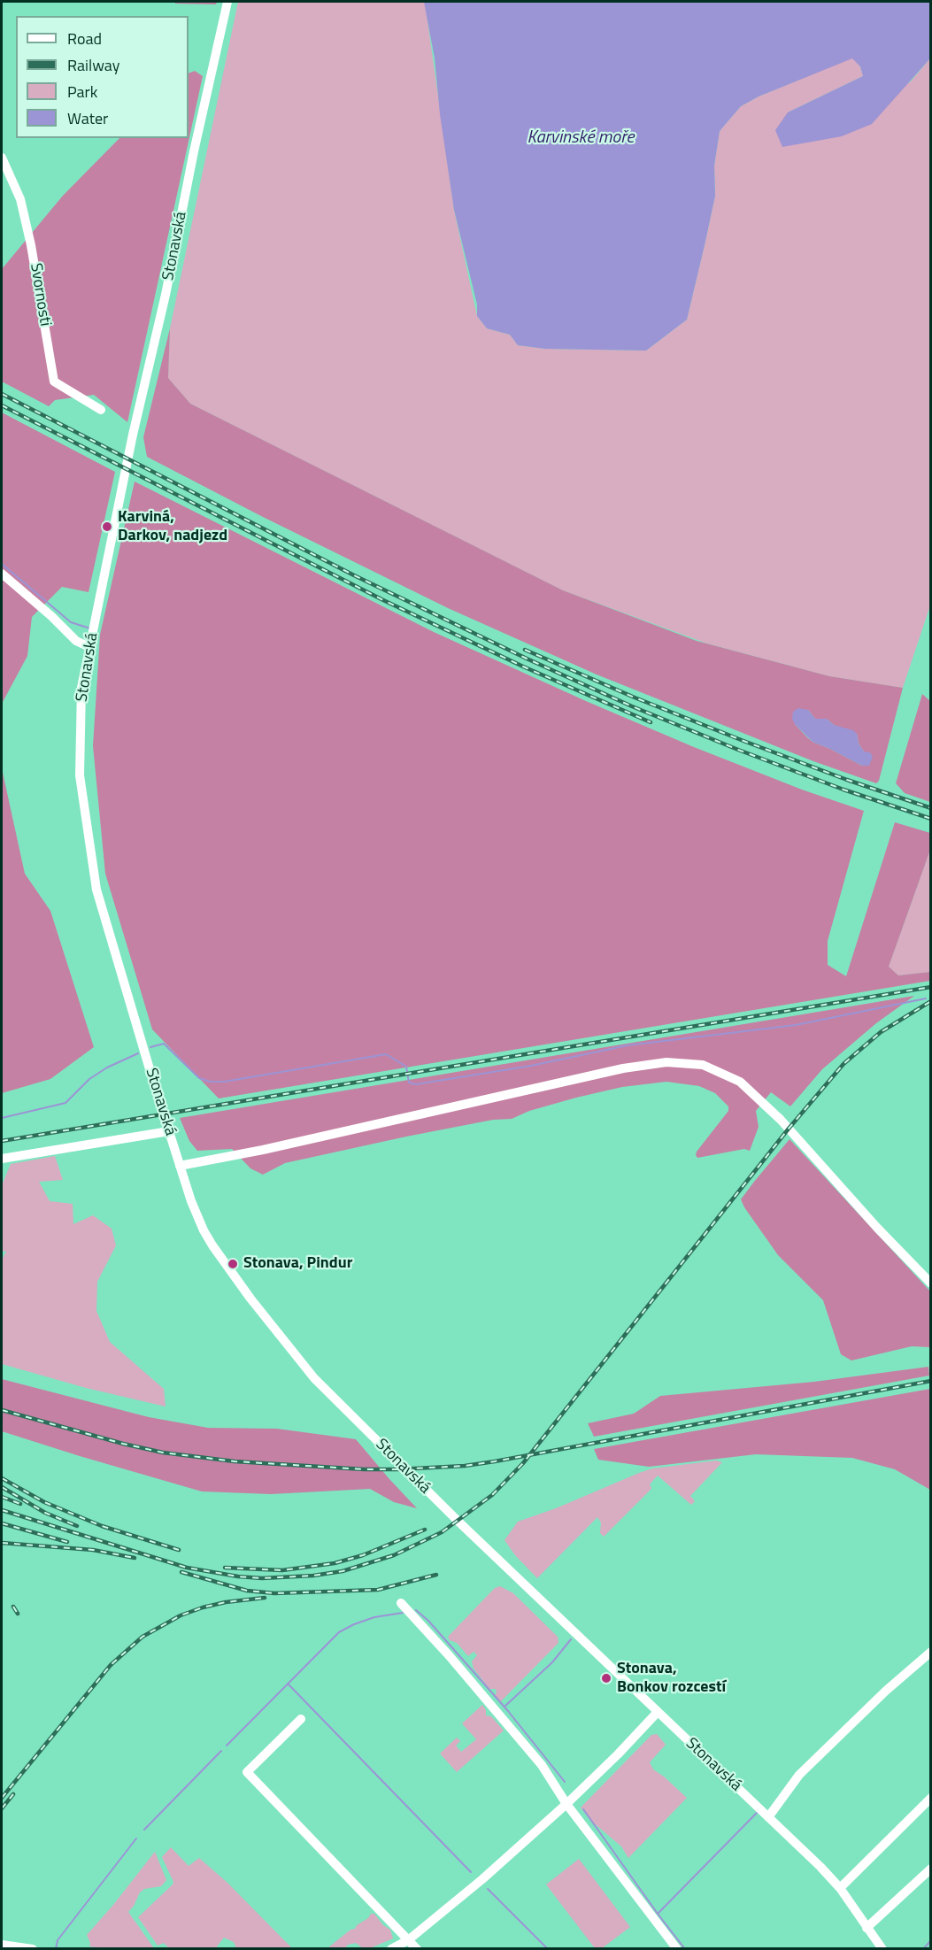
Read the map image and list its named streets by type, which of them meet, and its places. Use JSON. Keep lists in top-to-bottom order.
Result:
{
  "streets": {
    "street": ["Stonavská", "Svornosti"]
  },
  "water": ["Karvinské moře"],
  "places": ["Karviná, Darkov, nadjezd", "Stonava, Pindur", "Stonava, Bonkov rozcestí"],
  "legend": [
    "Road",
    "Railway",
    "Park",
    "Water"
  ]
}
